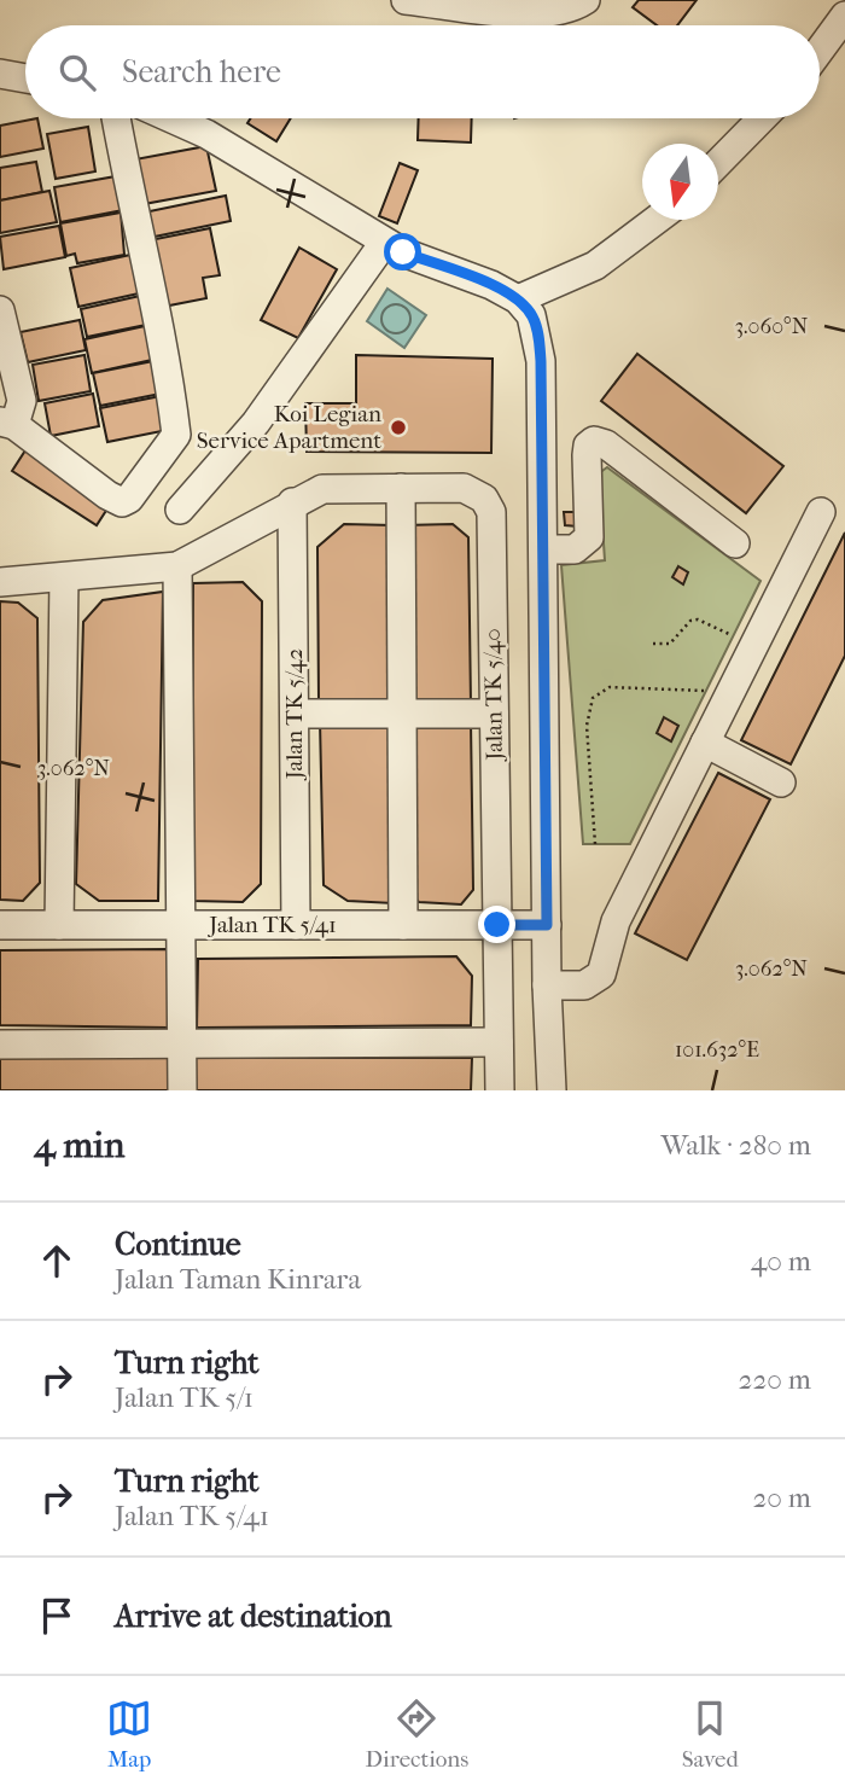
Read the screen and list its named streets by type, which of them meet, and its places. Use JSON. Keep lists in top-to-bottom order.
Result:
{
  "streets": {
    "street": ["Jalan TK 5/40", "Jalan TK 5/42", "Jalan TK 5/41"]
  },
  "crossings": [
    ["Jalan TK 5/40", "Jalan TK 5/42"],
    ["Jalan TK 5/40", "Jalan TK 5/41"],
    ["Jalan TK 5/42", "Jalan TK 5/41"]
  ],
  "places": ["Koi Legian Service Apartment"],
  "north": "bottom",
  "page": {
    "search": "Search here",
    "heading": ["4 min", "Walk · 280 m"],
    "list": [
      ["Continue", "Jalan Taman Kinrara", "40 m"],
      ["Turn right", "Jalan TK 5/1", "220 m"],
      ["Turn right", "Jalan TK 5/41", "20 m"],
      "Arrive at destination"
    ],
    "nav": ["Map", "Directions", "Saved"]
  },
  "coordinates": ["3.060°N", "3.062°N", "101.632°E"]
}
